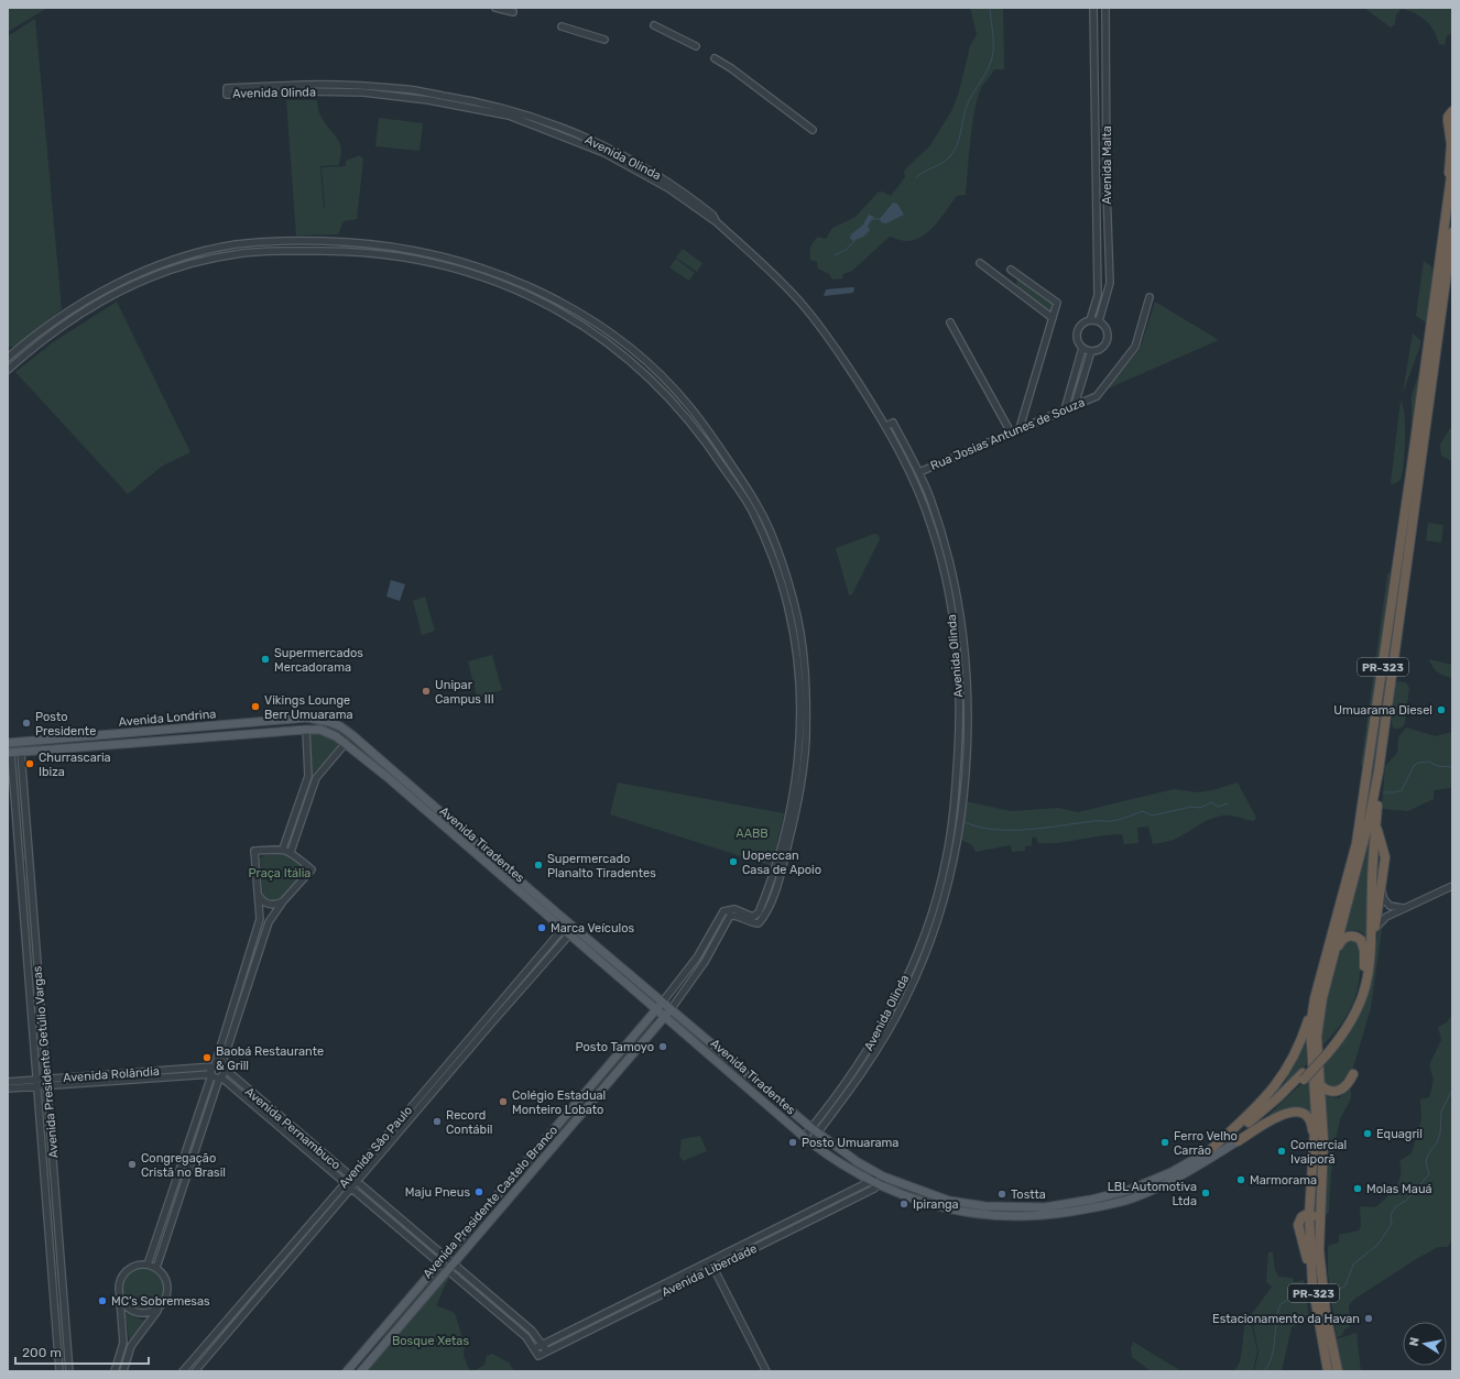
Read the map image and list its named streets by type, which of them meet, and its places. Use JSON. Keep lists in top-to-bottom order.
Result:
{
  "streets": {
    "highway": ["PR-323"],
    "main road": ["Avenida Londrina", "Avenida Tiradentes", "Avenida Presidente Castelo Branco"],
    "street": [
      "Avenida Olinda",
      "Avenida Malta",
      "Rua Josias Antunes de Souza",
      "Avenida Presidente Getúlio Vargas",
      "Avenida Rolândia",
      "Avenida Pernambuco",
      "Avenida São Paulo",
      "Avenida Liberdade"
    ]
  },
  "crossings": [
    ["Avenida Olinda", "Rua Josias Antunes de Souza"],
    ["Avenida Olinda", "Avenida Tiradentes"],
    ["Avenida Londrina", "Avenida Tiradentes"],
    ["Avenida Londrina", "Avenida Presidente Getúlio Vargas"],
    ["Avenida Tiradentes", "Avenida São Paulo"],
    ["Avenida Tiradentes", "Avenida Presidente Castelo Branco"],
    ["Avenida Tiradentes", "Avenida Liberdade"],
    ["Avenida Presidente Getúlio Vargas", "Avenida Rolândia"],
    ["Avenida Rolândia", "Avenida Pernambuco"],
    ["Avenida Pernambuco", "Avenida São Paulo"],
    ["Avenida Pernambuco", "Avenida Presidente Castelo Branco"],
    ["Avenida Pernambuco", "Avenida Liberdade"]
  ],
  "parks": ["AABB", "Praça Itália", "Bosque Xetas"],
  "places": [
    "Supermercados Mercadorama",
    "Unipar Campus III",
    "Vikings Lounge Berr Umuarama",
    "Umuarama Diesel",
    "Posto Presidente",
    "Churrascaria Ibiza",
    "Uopeccan Casa de Apoio",
    "Supermercado Planalto Tiradentes",
    "Marca Veículos",
    "Posto Tamoyo",
    "Baobá Restaurante & Grill",
    "Colégio Estadual Monteiro Lobato",
    "Record Contábil",
    "Equagril",
    "Posto Umuarama",
    "Ferro Velho Carrão",
    "Comercial Ivaiporã",
    "Congregação Cristã no Brasil",
    "Marmorama",
    "Molas Mauá",
    "Maju Pneus",
    "LBL Automotiva Ltda",
    "Tostta",
    "Ipiranga",
    "MC’s Sobremesas",
    "Estacionamento da Havan"
  ],
  "scale_bar": "200 m",
  "north": "left"
}
